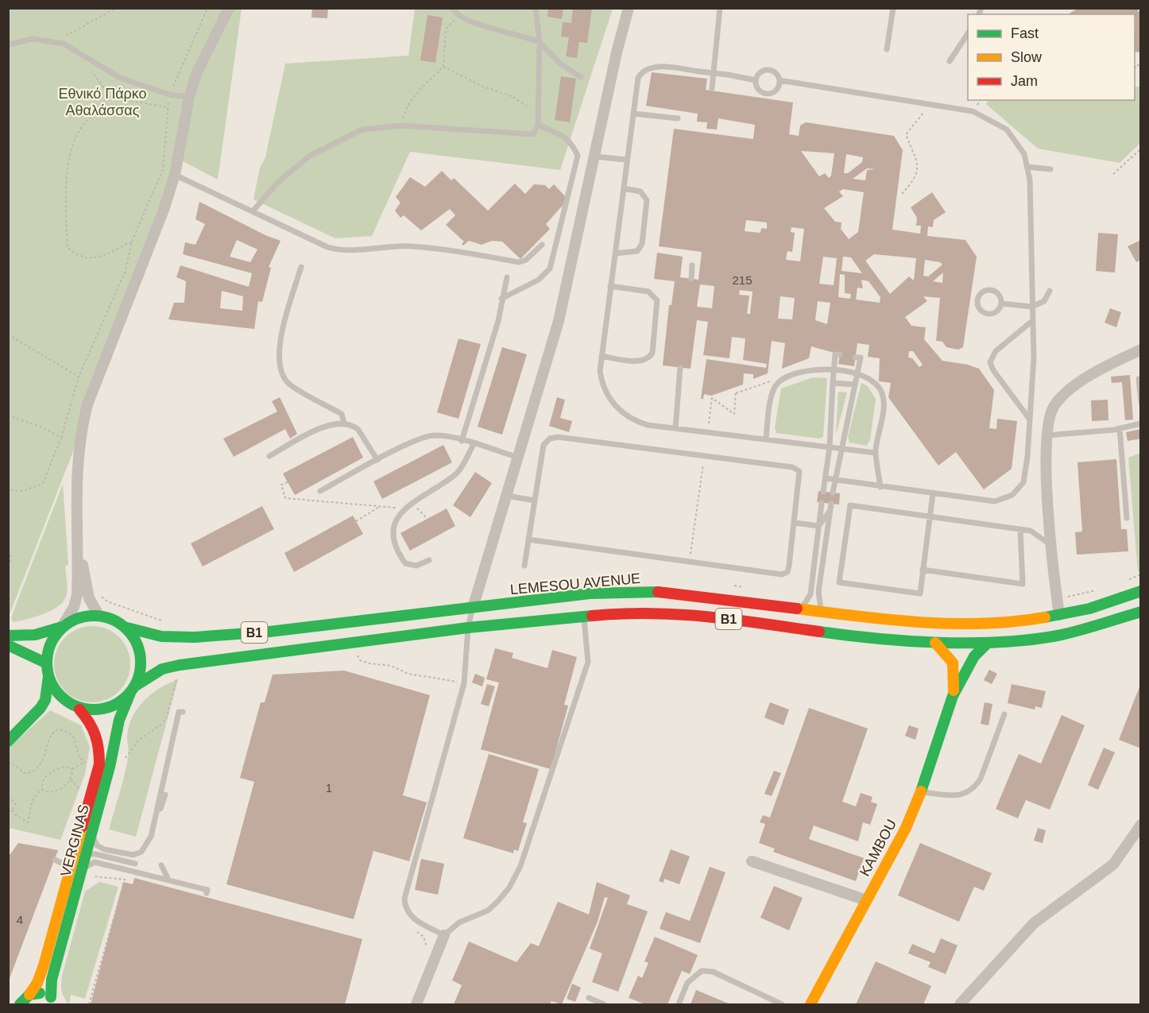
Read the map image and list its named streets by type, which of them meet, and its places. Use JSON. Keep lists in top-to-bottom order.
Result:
{
  "streets": {
    "main road": [
      "LEMESOU AVENUE",
      "B1",
      "VERGINAS",
      "KAMBOU"
    ]
  },
  "crossings": [
    ["LEMESOU AVENUE", "B1"],
    ["LEMESOU AVENUE", "VERGINAS"],
    ["B1", "VERGINAS"]
  ],
  "parks": ["Εθνικό Πάρκο Αθαλάσσας"],
  "house_numbers": ["215", "1", "4"],
  "legend": ["Fast", "Slow", "Jam"]
}
